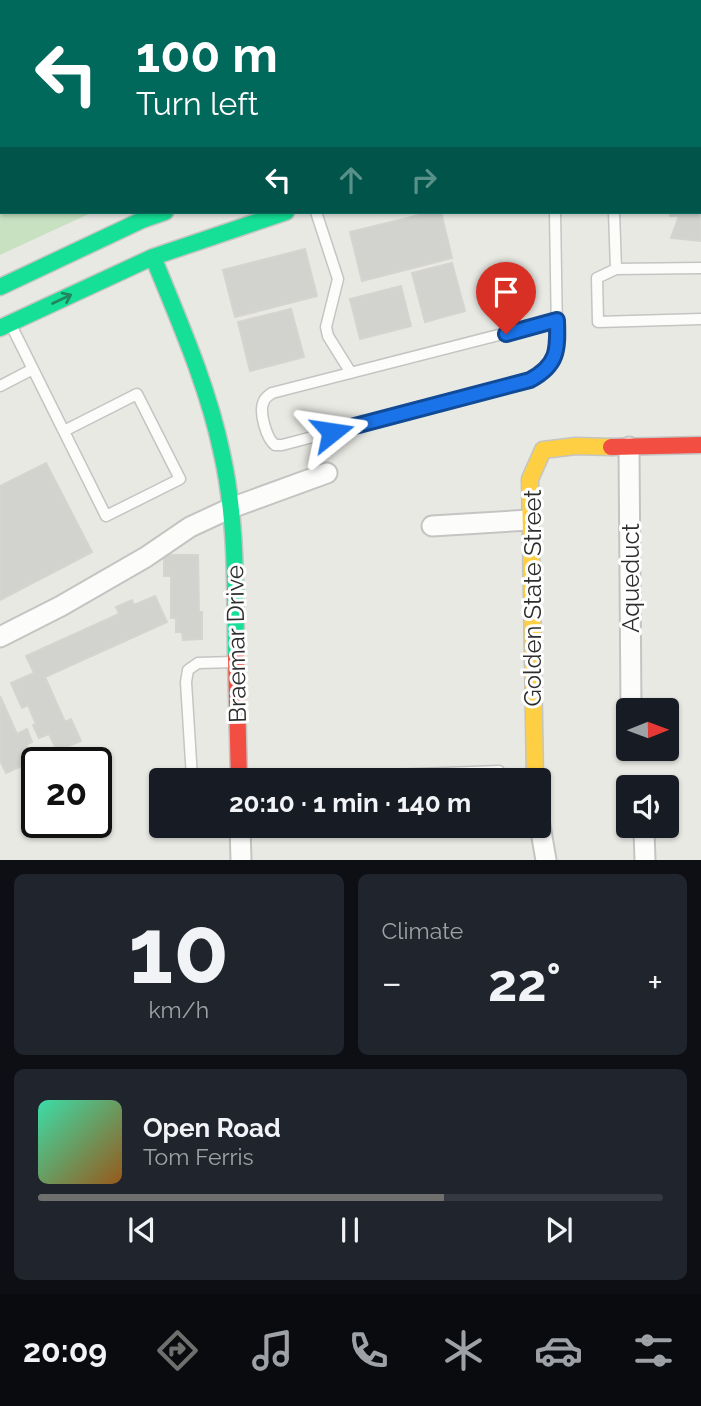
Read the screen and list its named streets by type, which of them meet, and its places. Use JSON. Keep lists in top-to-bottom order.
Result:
{
  "streets": {
    "street": ["Aqueduct", "Golden State Street", "Braemar Drive"]
  },
  "crossings": [
    ["Aqueduct", "Golden State Street"]
  ],
  "north": "right",
  "page": {
    "turn": ["100 m", "Turn left"],
    "limit": "20",
    "trip": "20:10 · 1 min · 140 m",
    "tile": [
      ["10", "km/h"],
      "Climate"
    ],
    "heat": ["−", "22°", "+"],
    "song": ["Open Road", "Tom Ferris"],
    "tabs": "20:09"
  }
}
